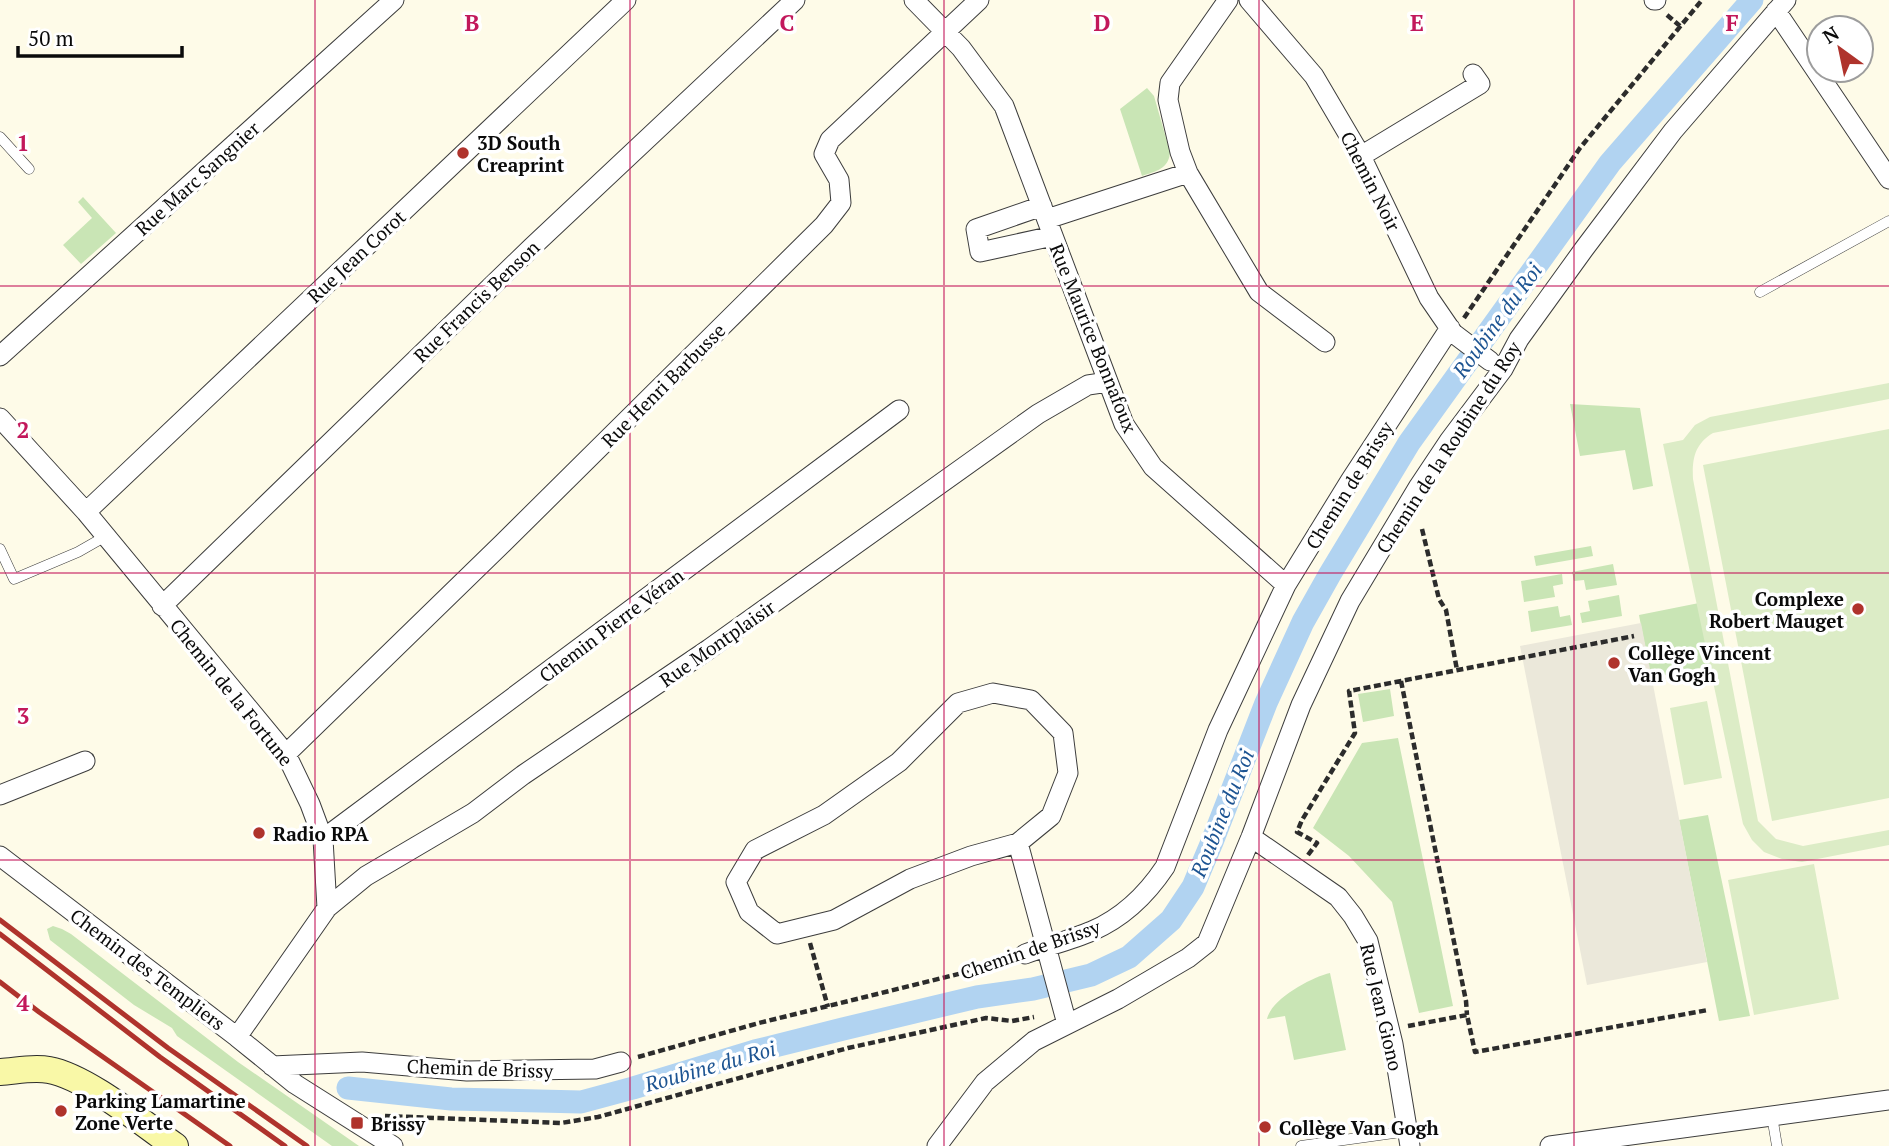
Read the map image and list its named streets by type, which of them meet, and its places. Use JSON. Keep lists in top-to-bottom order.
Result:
{
  "streets": {
    "street": [
      "Rue Marc Sangnier",
      "Chemin Noir",
      "Rue Jean Corot",
      "Rue Francis Benson",
      "Rue Maurice Bonnafoux",
      "Rue Henri Barbusse",
      "Chemin de la Roubine du Roy",
      "Chemin de Brissy",
      "Chemin Pierre Véran",
      "Rue Montplaisir",
      "Chemin de la Fortune",
      "Chemin des Templiers",
      "Rue Jean Giono"
    ]
  },
  "crossings": [
    ["Chemin Noir", "Chemin de Brissy"],
    ["Rue Jean Corot", "Chemin de la Fortune"],
    ["Rue Francis Benson", "Chemin de la Fortune"],
    ["Rue Maurice Bonnafoux", "Rue Henri Barbusse"],
    ["Rue Maurice Bonnafoux", "Chemin de Brissy"],
    ["Rue Maurice Bonnafoux", "Rue Montplaisir"],
    ["Rue Henri Barbusse", "Chemin de la Fortune"],
    ["Chemin de la Roubine du Roy", "Rue Jean Giono"],
    ["Chemin de Brissy", "Chemin des Templiers"],
    ["Chemin Pierre Véran", "Chemin de la Fortune"],
    ["Rue Montplaisir", "Chemin de la Fortune"]
  ],
  "water": ["Roubine du Roi"],
  "places": {
    "other": [
      "3D South Creaprint",
      "Complexe Robert Mauget",
      "Collège Vincent Van Gogh",
      "Radio RPA",
      "Parking Lamartine Zone Verte",
      "Collège Van Gogh"
    ],
    "transit": ["Brissy"]
  },
  "scale_bar": "50 m",
  "north": "top left",
  "grid": {
    "columns": [
      "B",
      "C",
      "D",
      "E",
      "F"
    ],
    "rows": [
      "1",
      "2",
      "3",
      "4"
    ]
  }
}
